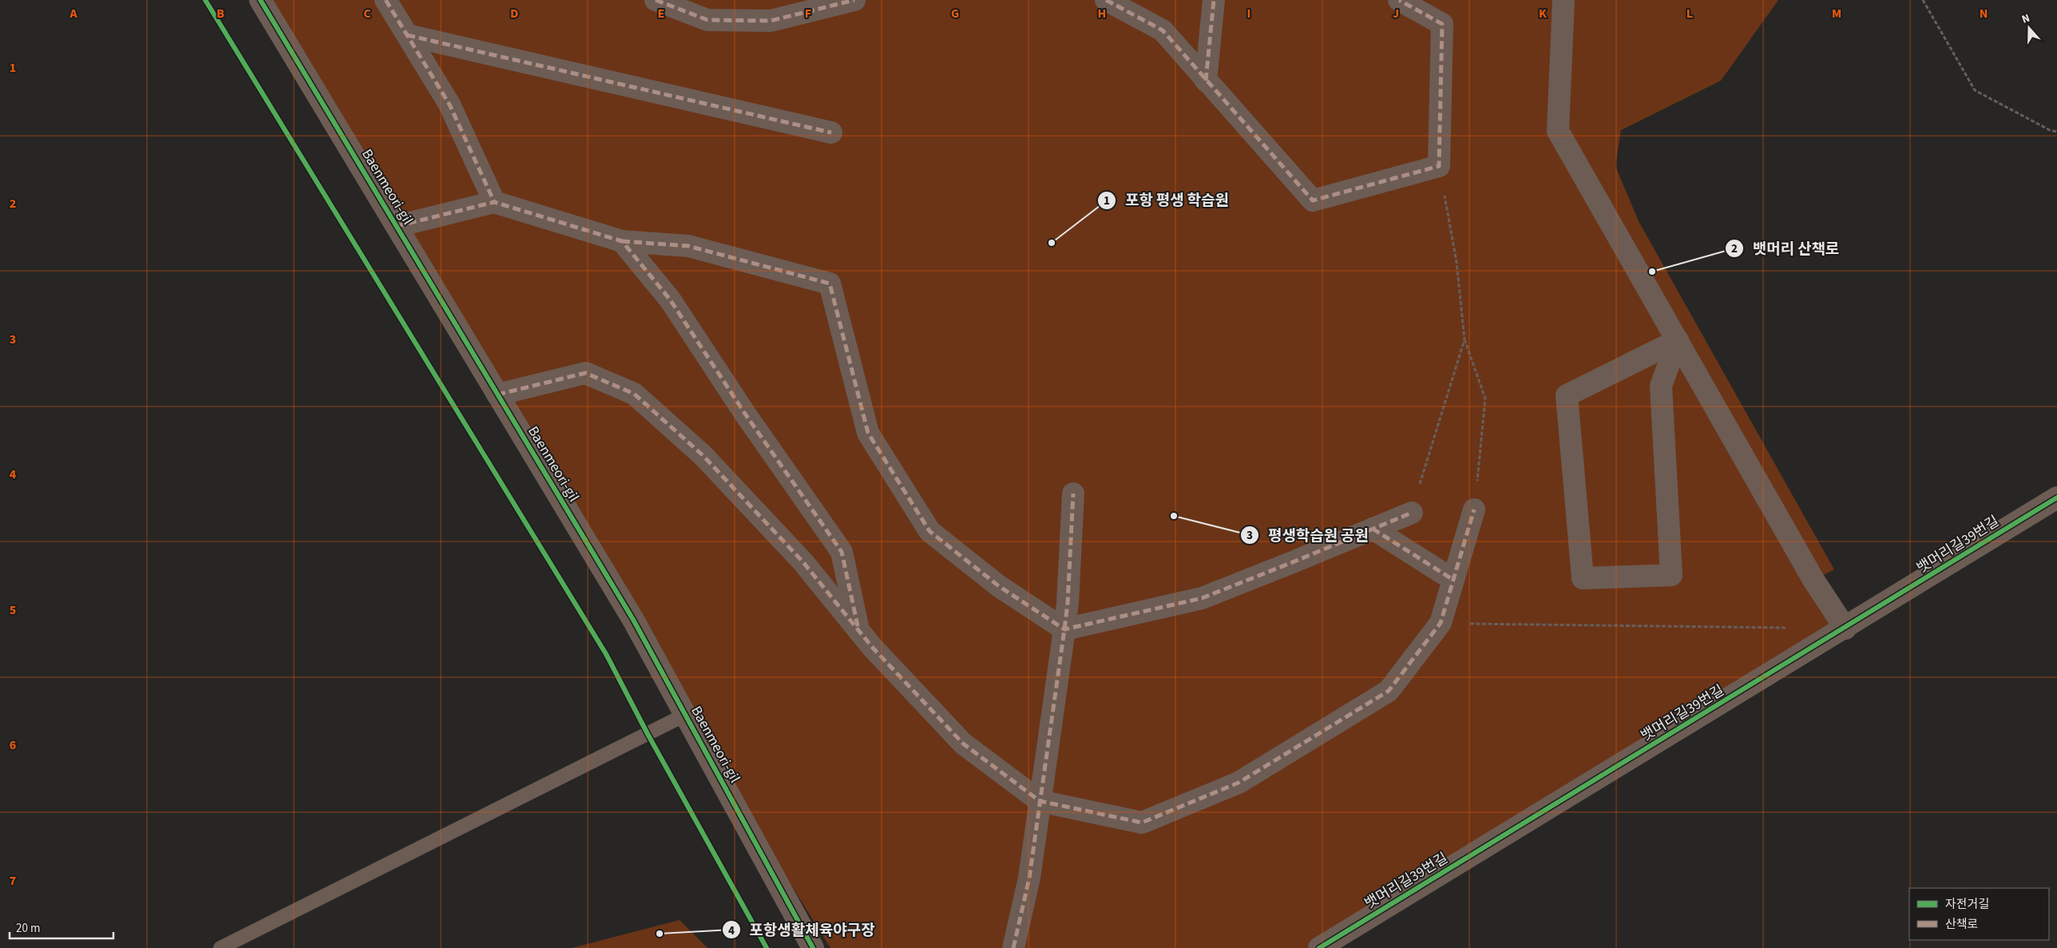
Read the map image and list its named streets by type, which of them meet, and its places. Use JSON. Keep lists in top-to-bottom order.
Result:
{
  "streets": {
    "street": ["Baenmeori-gil", "뱃머리길39번길"]
  },
  "places": [
    "포항 평생 학습원",
    "뱃머리 산책로",
    "평생학습원 공원",
    "포항생활체육야구장"
  ],
  "legend": ["자전거길", "산책로"],
  "scale_bar": "20 m",
  "north": "top",
  "grid": {
    "columns": [
      "A",
      "B",
      "C",
      "D",
      "E",
      "F",
      "G",
      "H",
      "I",
      "J",
      "K",
      "L",
      "M",
      "N"
    ],
    "rows": [
      "1",
      "2",
      "3",
      "4",
      "5",
      "6",
      "7"
    ]
  }
}
